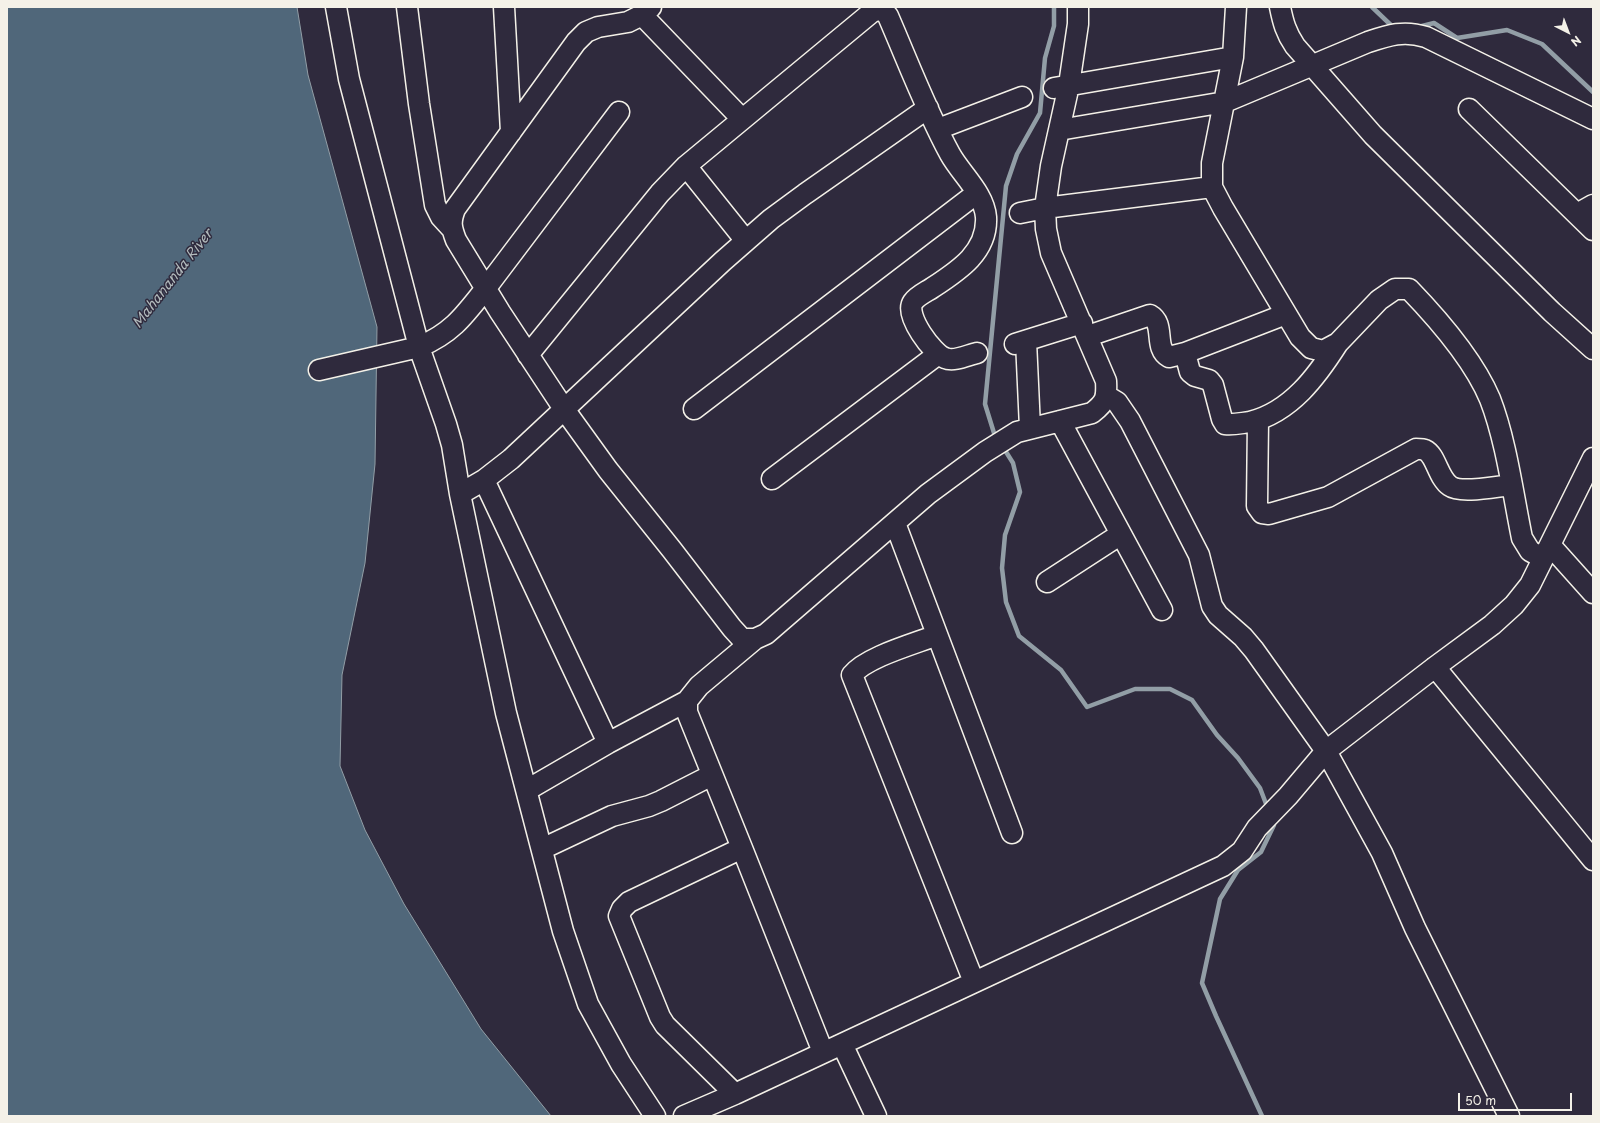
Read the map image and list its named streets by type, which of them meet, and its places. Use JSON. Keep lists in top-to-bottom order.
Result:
{
  "water": ["Mahananda River"],
  "scale_bar": "50 m",
  "north": "bottom right"
}
